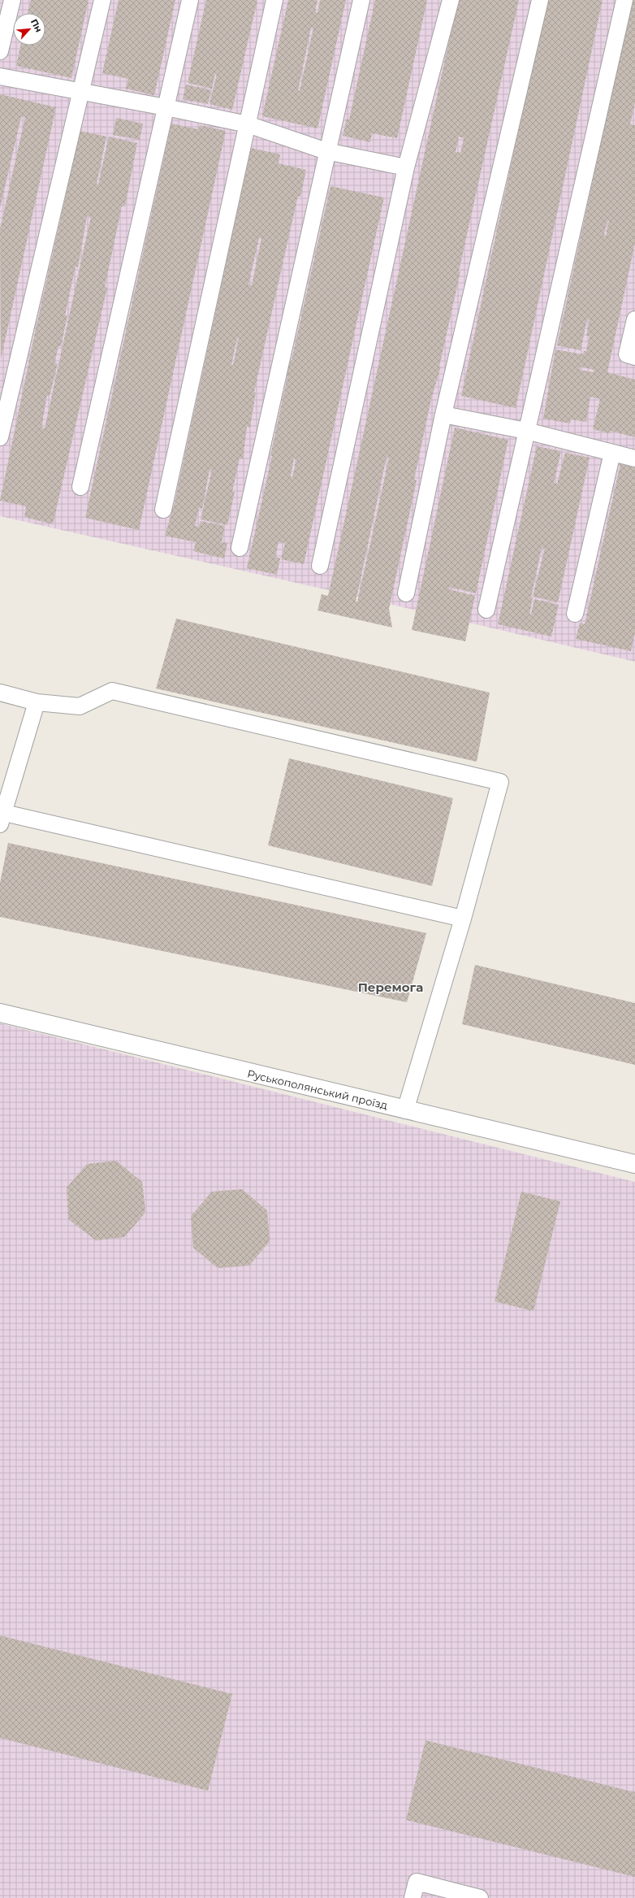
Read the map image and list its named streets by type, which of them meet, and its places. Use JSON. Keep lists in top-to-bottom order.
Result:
{
  "streets": {
    "street": ["Руськополянський проїзд"]
  },
  "districts": ["Перемога"],
  "north": "top right"
}
